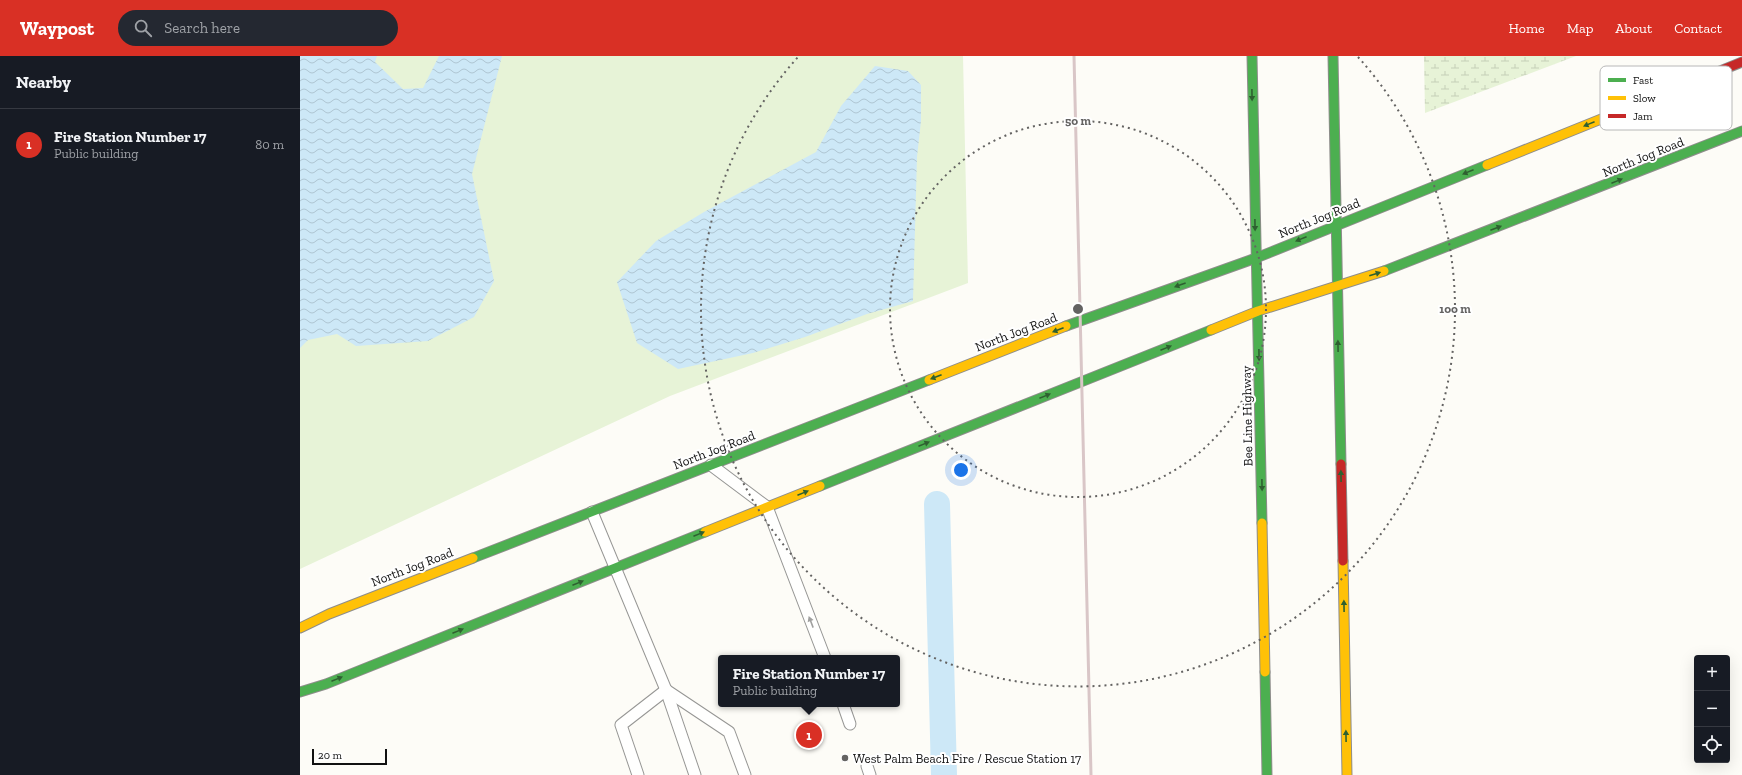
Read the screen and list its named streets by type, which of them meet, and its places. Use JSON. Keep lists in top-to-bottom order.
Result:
{
  "streets": {
    "main road": ["North Jog Road", "Bee Line Highway"]
  },
  "crossings": [
    ["North Jog Road", "Bee Line Highway"]
  ],
  "places": ["West Palm Beach Fire / Rescue Station 17"],
  "legend": ["Fast", "Slow", "Jam"],
  "scale_bar": "20 m",
  "page": {
    "header": "Waypost",
    "search": "Search here",
    "nav": [
      "Home",
      "Map",
      "About",
      "Contact"
    ],
    "heading": "Nearby",
    "list": [
      {
        "mark": "1",
        "name": "Fire Station Number 17",
        "note": "Public building",
        "value": "80 m"
      }
    ],
    "map_buttons": ["+", "−"],
    "popup": ["Fire Station Number 17", "Public building"],
    "pins": "1",
    "scale": "20 m"
  },
  "rings": ["50 m", "100 m"]
}
